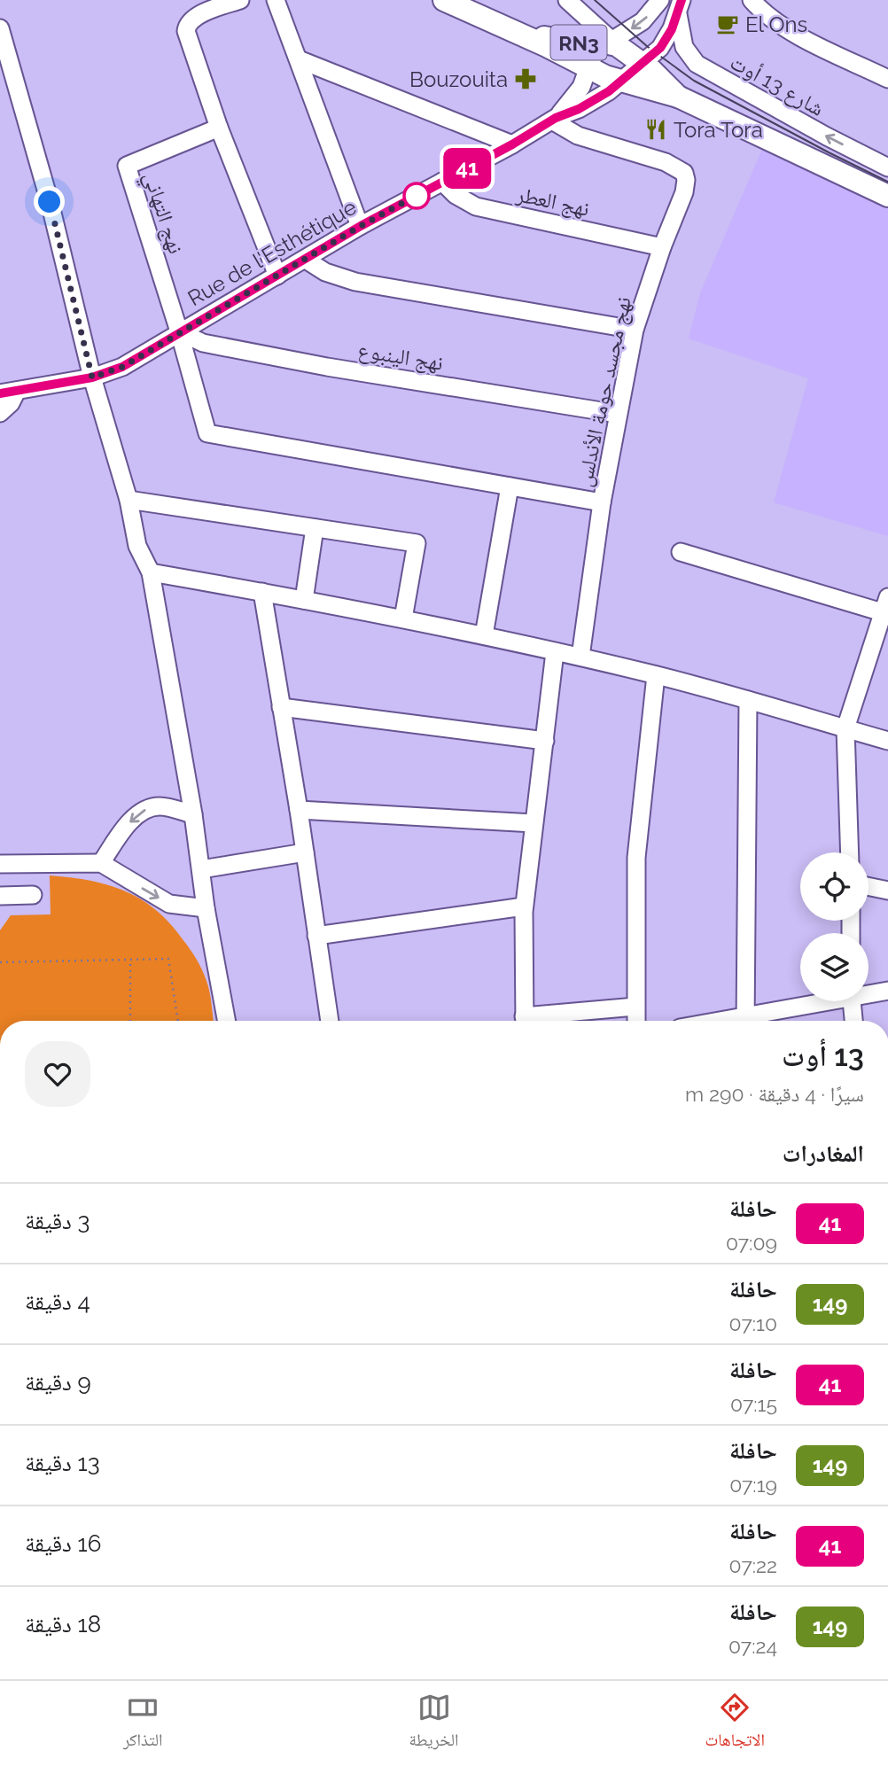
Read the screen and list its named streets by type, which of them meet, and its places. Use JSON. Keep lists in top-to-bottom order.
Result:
{
  "streets": {
    "main road": ["RN3"],
    "street": [
      "شارع 13 أوت",
      "نهج العطر",
      "نهج التهاني",
      "Rue de l'Esthétique",
      "نهج الينبوع",
      "نهج مجسد حومة الأندلس"
    ]
  },
  "crossings": [
    ["RN3", "Rue de l'Esthétique"],
    ["شارع 13 أوت", "Rue de l'Esthétique"],
    ["نهج العطر", "Rue de l'Esthétique"],
    ["نهج العطر", "نهج مجسد حومة الأندلس"],
    ["نهج التهاني", "Rue de l'Esthétique"],
    ["نهج التهاني", "نهج الينبوع"],
    ["Rue de l'Esthétique", "نهج الينبوع"],
    ["Rue de l'Esthétique", "نهج مجسد حومة الأندلس"],
    ["نهج الينبوع", "نهج مجسد حومة الأندلس"]
  ],
  "places": {
    "cafe": ["El Ons"],
    "pharmacy": ["Bouzouita"],
    "restaurant": ["Tora Tora"]
  },
  "lines": ["bus line 41"],
  "page": {
    "on_map": "41",
    "heading": [
      ["13 أوت", "سيرًا · 4 دقيقة · 290 m"],
      "المغادرات"
    ],
    "list": [
      {
        "mark": "41",
        "name": "حافلة",
        "note": "07:09",
        "value": "3 دقيقة"
      },
      {
        "mark": "149",
        "name": "حافلة",
        "note": "07:10",
        "value": "4 دقيقة"
      },
      {
        "mark": "41",
        "name": "حافلة",
        "note": "07:15",
        "value": "9 دقيقة"
      },
      {
        "mark": "149",
        "name": "حافلة",
        "note": "07:19",
        "value": "13 دقيقة"
      },
      {
        "mark": "41",
        "name": "حافلة",
        "note": "07:22",
        "value": "16 دقيقة"
      },
      {
        "mark": "149",
        "name": "حافلة",
        "note": "07:24",
        "value": "18 دقيقة"
      }
    ],
    "tabs": ["الاتجاهات", "الخريطة", "التذاكر"]
  }
}
